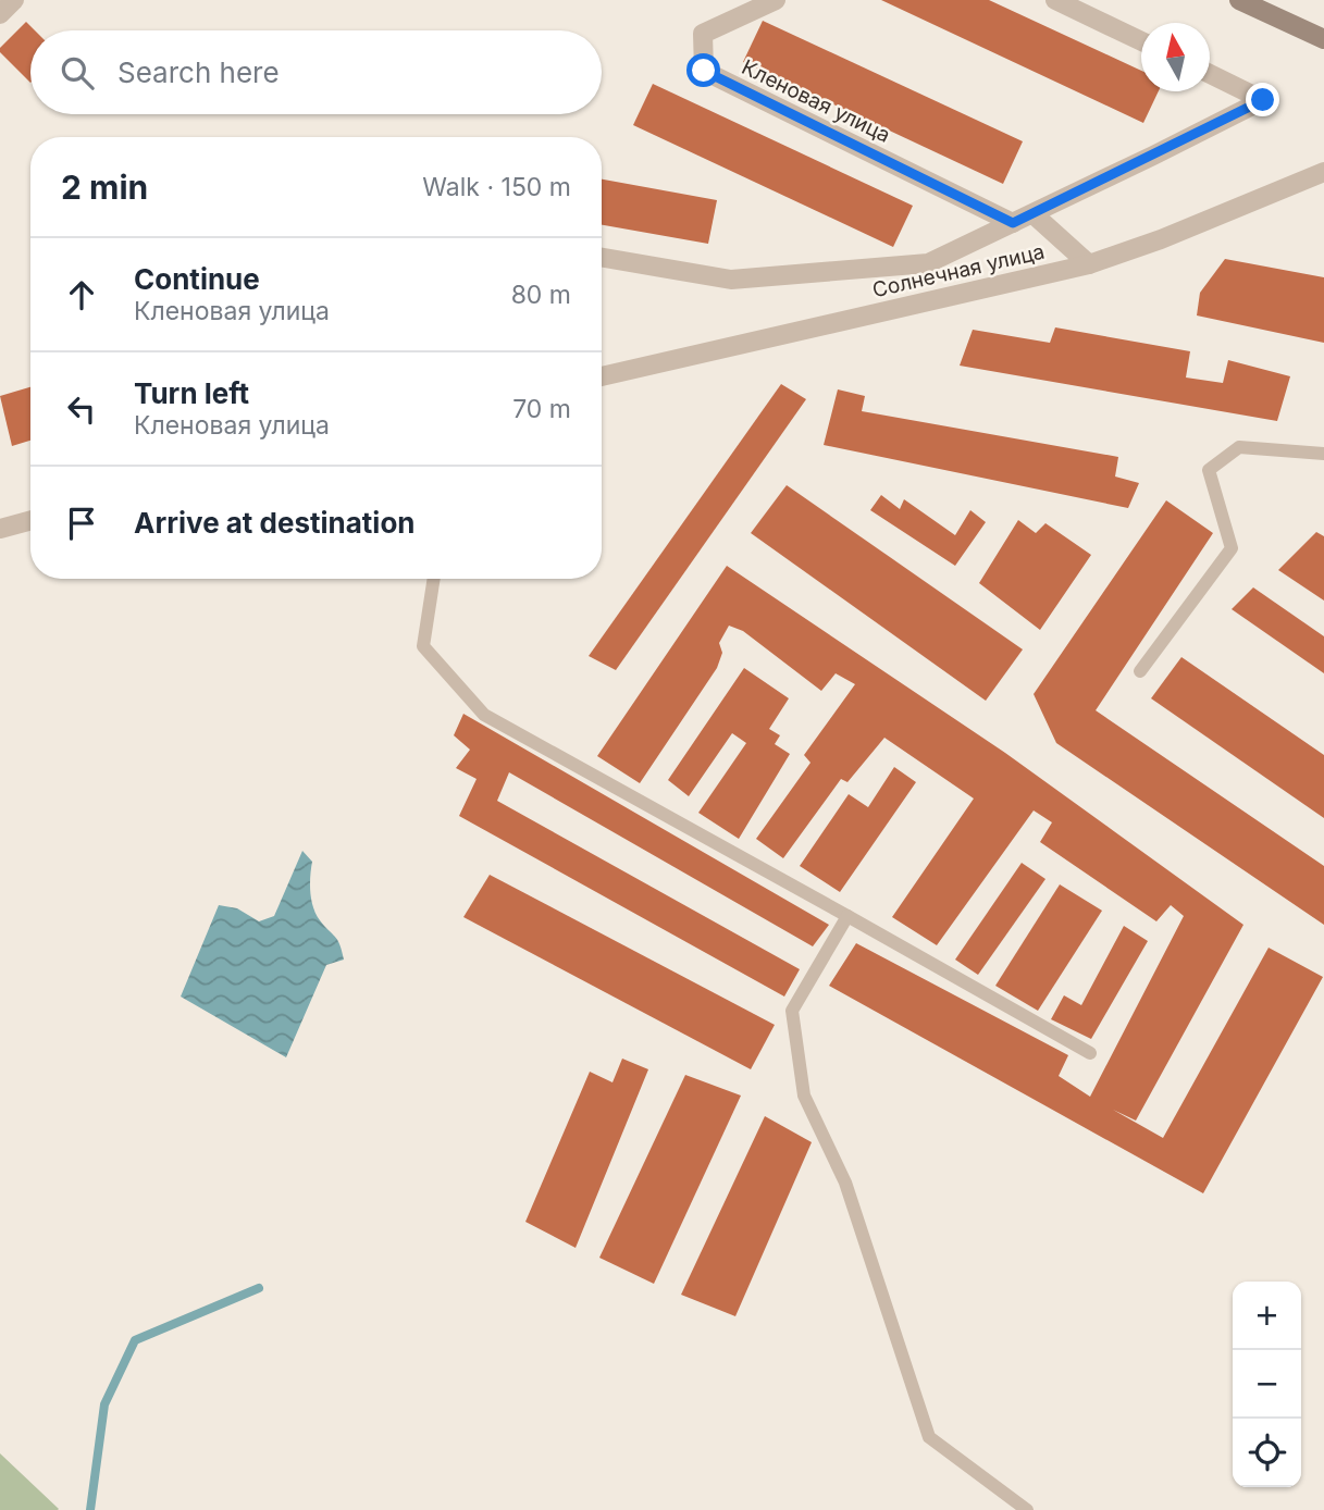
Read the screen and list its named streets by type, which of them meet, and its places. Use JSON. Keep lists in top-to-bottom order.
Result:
{
  "streets": {
    "street": ["Кленовая улица", "Солнечная улица"]
  },
  "north": "top",
  "page": {
    "search": "Search here",
    "heading": ["2 min", "Walk · 150 m"],
    "list": [
      ["Continue", "Кленовая улица", "80 m"],
      ["Turn left", "Кленовая улица", "70 m"],
      "Arrive at destination"
    ],
    "map_buttons": ["+", "−"]
  }
}
